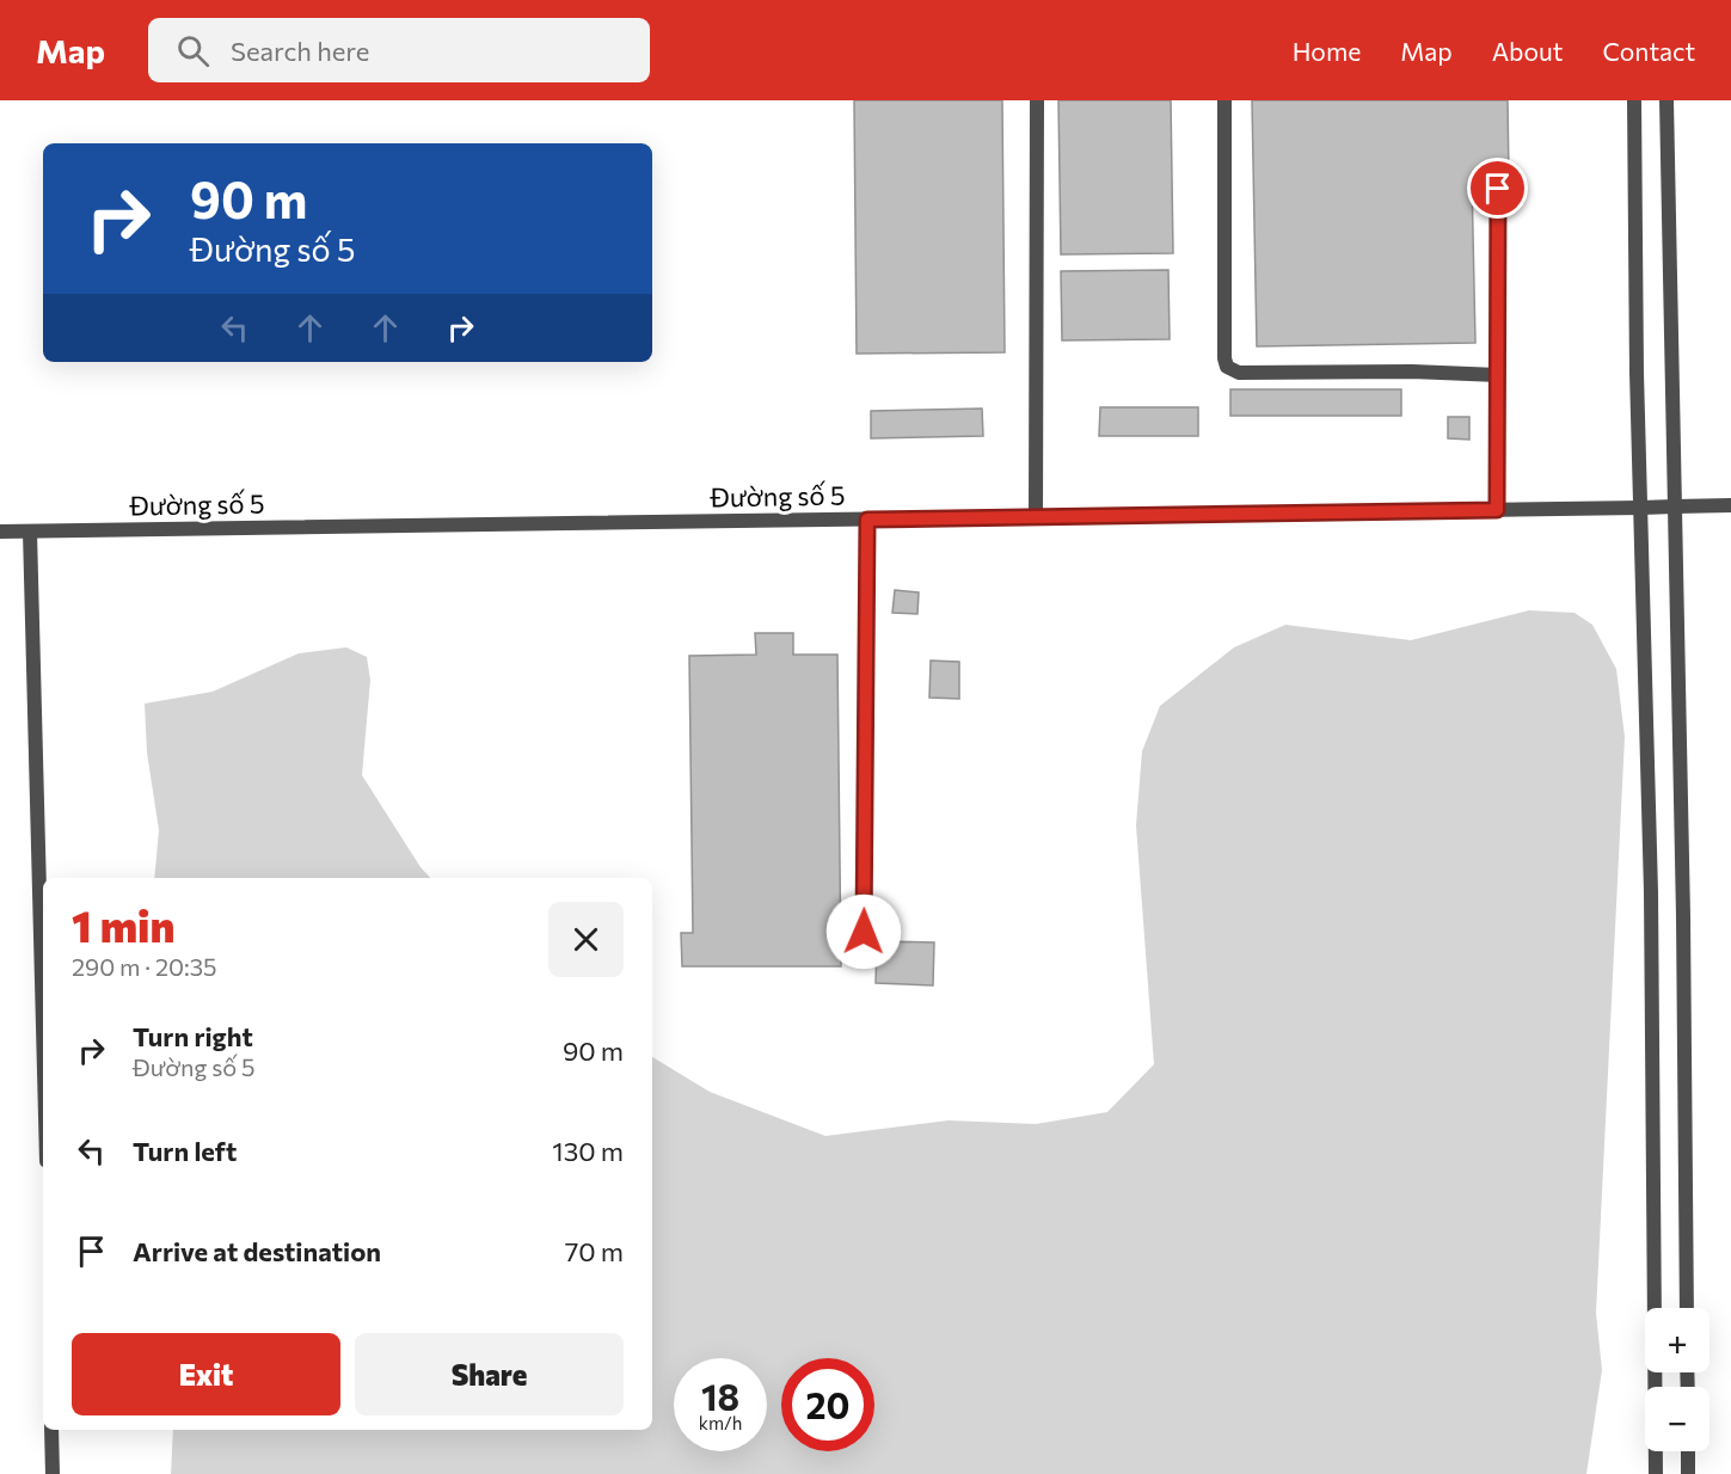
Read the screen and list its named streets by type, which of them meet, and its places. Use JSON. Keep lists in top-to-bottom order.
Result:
{
  "streets": {
    "street": ["Đường số 5"]
  },
  "page": {
    "header": "Map",
    "search": "Search here",
    "nav": [
      "Home",
      "Map",
      "About",
      "Contact"
    ],
    "turn": ["90 m", "Đường số 5"],
    "heading": ["1 min", "290 m · 20:35"],
    "list": [
      {
        "name": "Turn right",
        "note": "Đường số 5",
        "value": "90 m"
      },
      {
        "name": "Turn left",
        "value": "130 m"
      },
      {
        "name": "Arrive at destination",
        "value": "70 m"
      }
    ],
    "map_buttons": ["+", "−"],
    "buttons": ["Exit", "Share"],
    "speed": "18 km/h",
    "limit": "20"
  }
}
